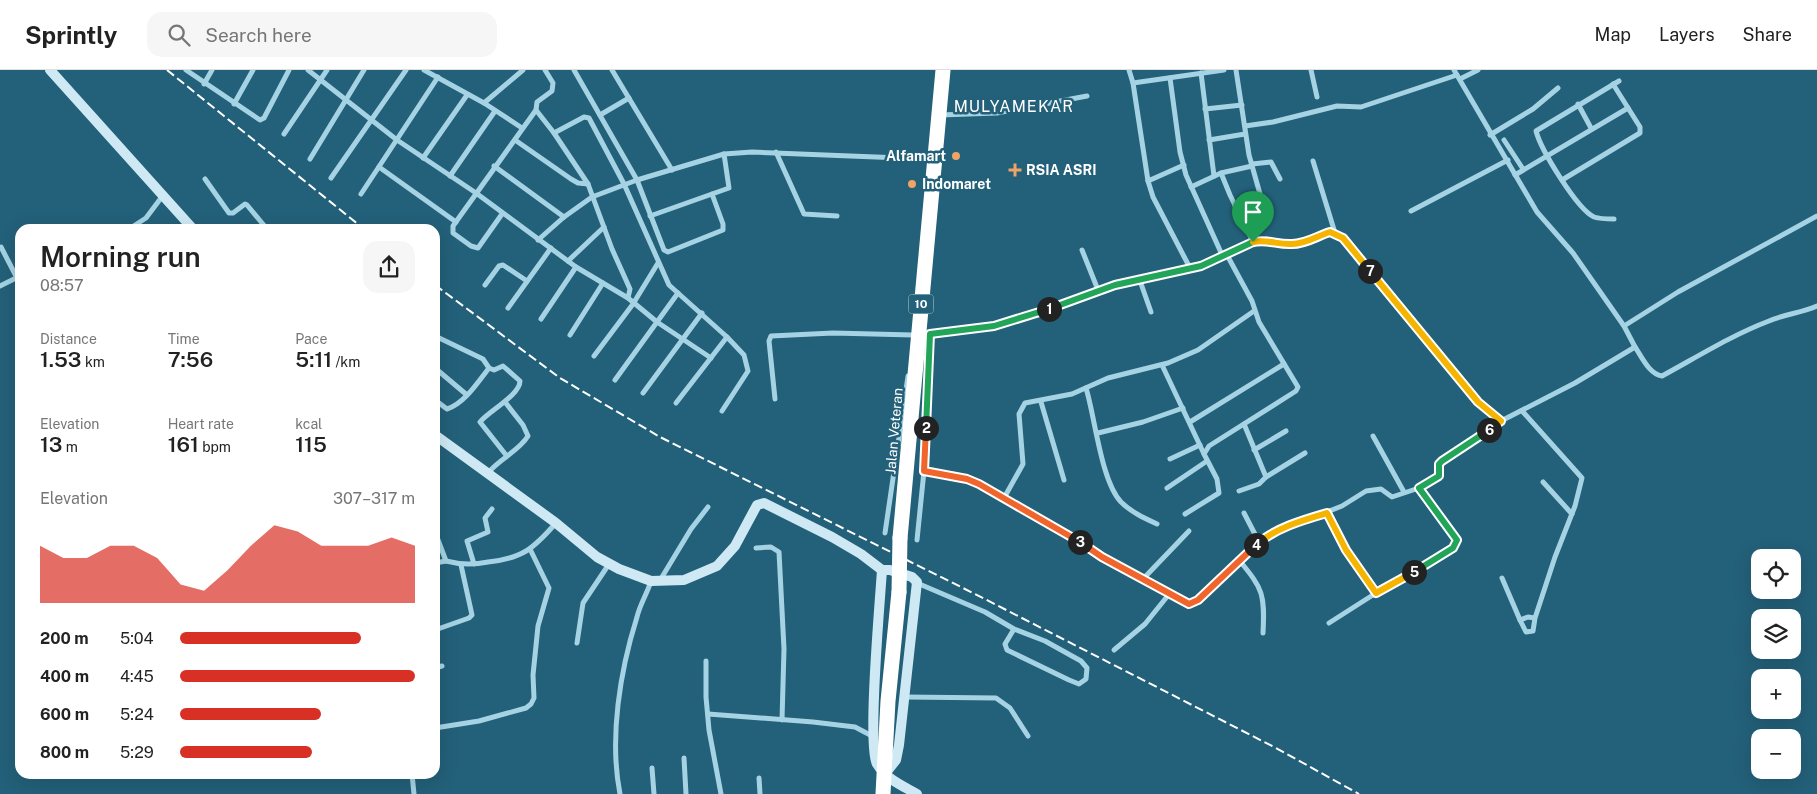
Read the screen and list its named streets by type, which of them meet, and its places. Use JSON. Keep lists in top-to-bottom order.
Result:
{
  "streets": {
    "highway": ["10", "Jalan Veteran"]
  },
  "districts": ["MULYAMEKAR"],
  "places": {
    "other": ["Alfamart", "Indomaret"],
    "health": ["RSIA ASRI"]
  },
  "page": {
    "header": "Sprintly",
    "search": "Search here",
    "nav": ["Map", "Layers", "Share"],
    "heading": ["Morning run", "08:57"],
    "pins": [
      "7",
      "1",
      "2",
      "6",
      "3",
      "4",
      "5"
    ],
    "stats": [
      ["Distance", "1.53 km"],
      ["Time", "7:56"],
      ["Pace", "5:11 /km"],
      ["Elevation", "13 m"],
      ["Heart rate", "161 bpm"],
      ["kcal", "115"]
    ],
    "chart": ["Elevation", "307–317 m"],
    "map_buttons": ["+", "−"],
    "list": [
      {
        "name": "200 m",
        "note": "5:04"
      },
      {
        "name": "400 m",
        "note": "4:45"
      },
      {
        "name": "600 m",
        "note": "5:24"
      },
      {
        "name": "800 m",
        "note": "5:29"
      }
    ]
  }
}
